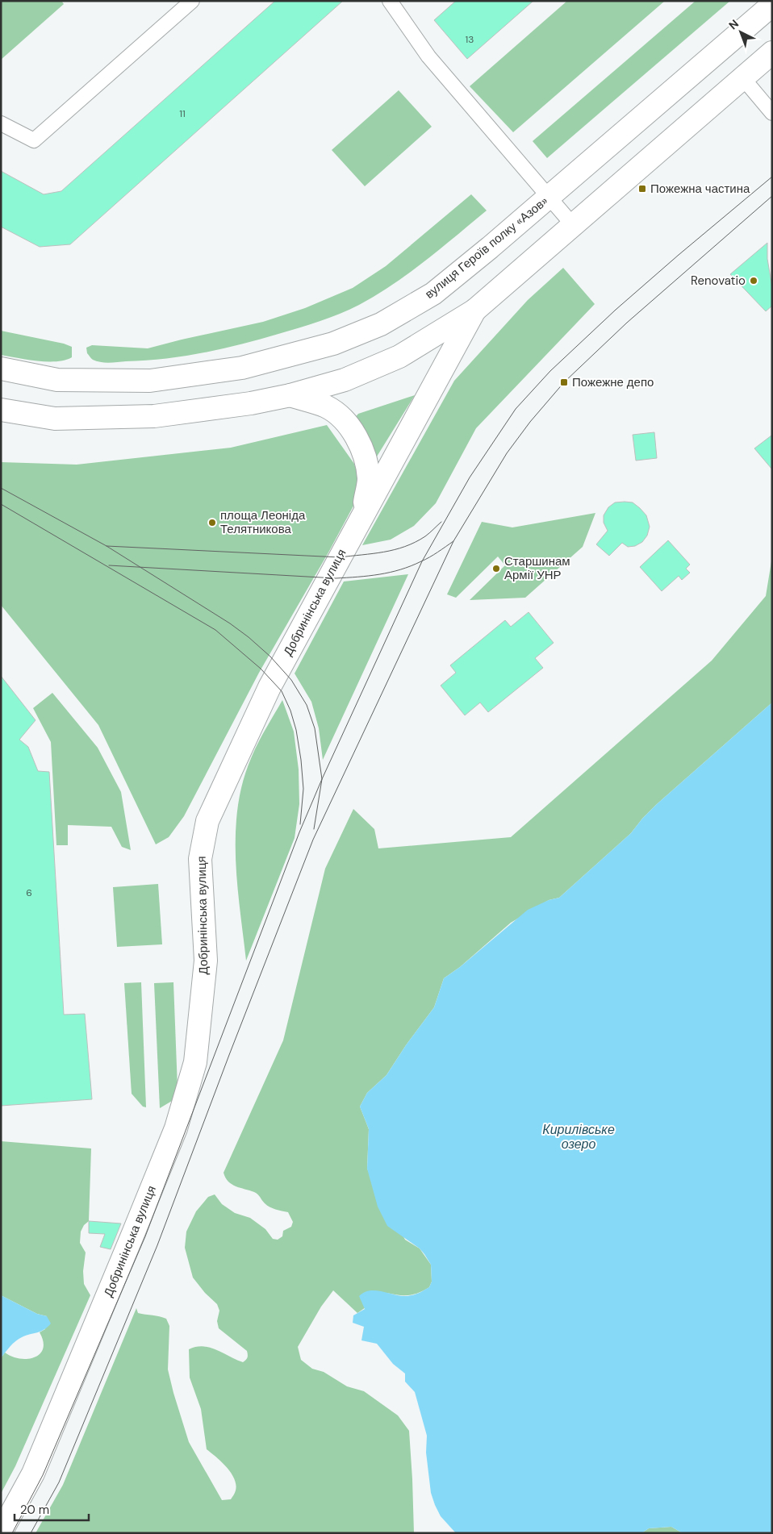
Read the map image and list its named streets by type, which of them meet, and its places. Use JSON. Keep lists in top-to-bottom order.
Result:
{
  "streets": {
    "main road": ["вулиця Героїв полку «Азов»", "Добринінська вулиця"]
  },
  "water": ["Кирилівське озеро"],
  "places": {
    "transit": ["Пожежна частина", "Пожежне депо"],
    "other": ["Renovatio", "площа Леоніда Телятникова", "Старшинам Армії УНР"]
  },
  "house_numbers": ["13", "11", "6"],
  "scale_bar": "20 m",
  "north": "top left"
}
